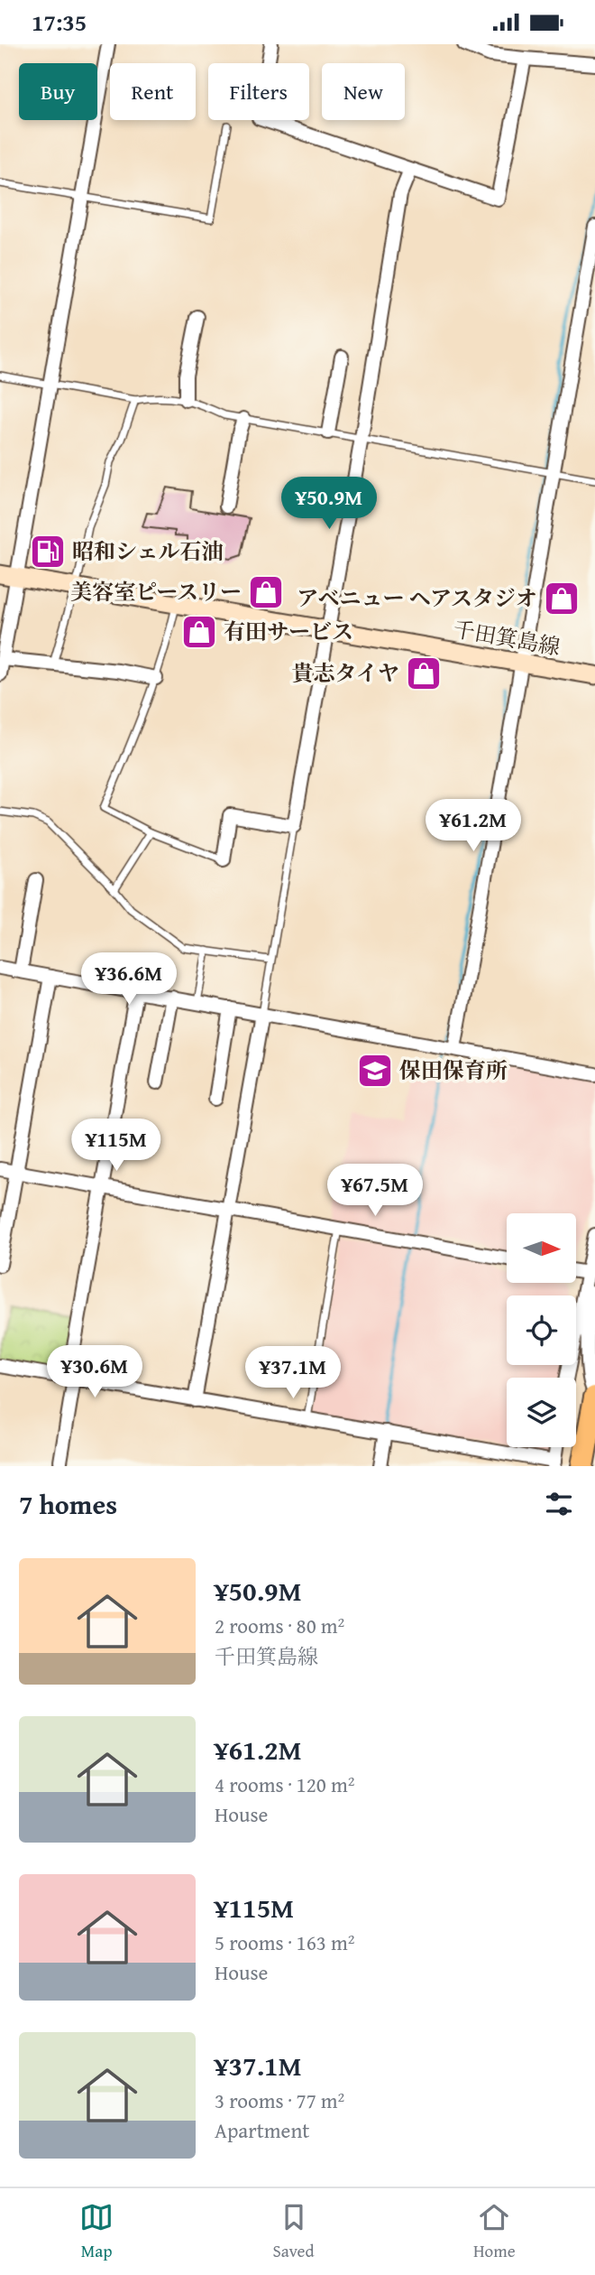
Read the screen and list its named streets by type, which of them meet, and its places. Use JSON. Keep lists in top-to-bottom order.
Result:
{
  "streets": {
    "main road": ["千田箕島線"]
  },
  "places": {
    "fuel station": ["昭和シェル石油"],
    "shop": [
      "美容室ピースリー",
      "アベニュー ヘアスタジオ",
      "有田サービス",
      "貴志タイヤ"
    ],
    "school or university": ["保田保育所"]
  },
  "north": "right",
  "page": {
    "status": "17:35",
    "chip": [
      "Buy",
      "Rent",
      "Filters",
      "New"
    ],
    "price": [
      "¥50.9M",
      "¥61.2M",
      "¥36.6M",
      "¥115M",
      "¥67.5M",
      "¥30.6M",
      "¥37.1M"
    ],
    "heading": "7 homes",
    "list": [
      {
        "name": "¥50.9M",
        "note": "2 rooms · 80 m² · 千田箕島線"
      },
      {
        "name": "¥61.2M",
        "note": "4 rooms · 120 m² · House"
      },
      {
        "name": "¥115M",
        "note": "5 rooms · 163 m² · House"
      },
      {
        "name": "¥37.1M",
        "note": "3 rooms · 77 m² · Apartment"
      }
    ],
    "tabs": ["Map", "Saved", "Home"]
  }
}
